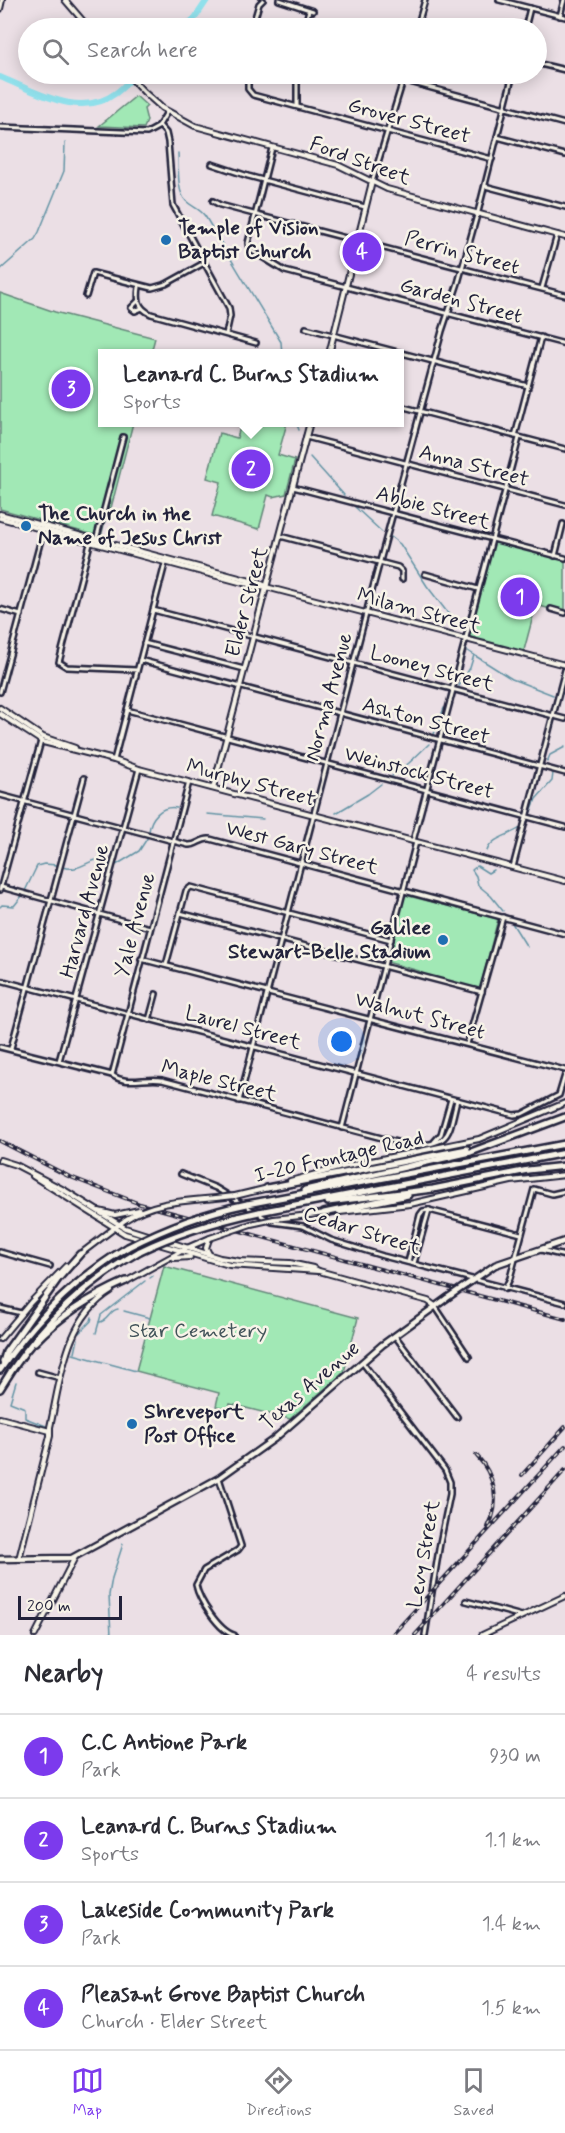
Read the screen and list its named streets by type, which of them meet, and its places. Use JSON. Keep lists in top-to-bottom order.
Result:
{
  "streets": {
    "main road": [
      "Ford Street",
      "Elder Street",
      "Milam Street",
      "Murphy Street",
      "I-20 Frontage Road",
      "Texas Avenue"
    ],
    "street": [
      "Grover Street",
      "Perrin Street",
      "Garden Street",
      "Anna Street",
      "Abbie Street",
      "Looney Street",
      "Norma Avenue",
      "Ashton Street",
      "Weinstock Street",
      "West Gary Street",
      "Harvard Avenue",
      "Yale Avenue",
      "Walnut Street",
      "Laurel Street",
      "Maple Street",
      "Cedar Street",
      "Levy Street"
    ]
  },
  "crossings": [
    ["Grover Street", "Norma Avenue"],
    ["Ford Street", "Norma Avenue"],
    ["Perrin Street", "Garden Street"],
    ["Perrin Street", "Norma Avenue"],
    ["Garden Street", "Norma Avenue"],
    ["Anna Street", "Elder Street"],
    ["Anna Street", "Norma Avenue"],
    ["Abbie Street", "Elder Street"],
    ["Abbie Street", "Norma Avenue"],
    ["Elder Street", "Milam Street"],
    ["Elder Street", "Looney Street"],
    ["Elder Street", "Ashton Street"],
    ["Elder Street", "Weinstock Street"],
    ["Elder Street", "Murphy Street"],
    ["Milam Street", "Norma Avenue"],
    ["Looney Street", "Norma Avenue"],
    ["Norma Avenue", "Ashton Street"],
    ["Norma Avenue", "Weinstock Street"],
    ["Norma Avenue", "Murphy Street"],
    ["Norma Avenue", "West Gary Street"],
    ["Norma Avenue", "Walnut Street"],
    ["Norma Avenue", "Laurel Street"],
    ["Norma Avenue", "Maple Street"],
    ["Murphy Street", "Harvard Avenue"],
    ["Murphy Street", "Yale Avenue"],
    ["West Gary Street", "Harvard Avenue"],
    ["West Gary Street", "Yale Avenue"],
    ["Harvard Avenue", "Laurel Street"],
    ["Harvard Avenue", "Maple Street"],
    ["Yale Avenue", "Walnut Street"],
    ["Yale Avenue", "Laurel Street"],
    ["Yale Avenue", "Maple Street"],
    ["Cedar Street", "Texas Avenue"],
    ["Texas Avenue", "Levy Street"]
  ],
  "parks": ["Star Cemetery"],
  "places": [
    "Temple of Vision Baptist Church",
    "The Church in the Name of Jesus Christ",
    "Galilee Stewart-Belle Stadium",
    "Shreveport Post Office"
  ],
  "scale_bar": "200 m",
  "page": {
    "search": "Search here",
    "pins": [
      "4",
      "3",
      "2",
      "1"
    ],
    "popup": ["Leanard C. Burns Stadium", "Sports"],
    "scale": "200 m",
    "heading": ["Nearby", "4 results"],
    "list": [
      {
        "mark": "1",
        "name": "C.C Antione Park",
        "note": "Park",
        "value": "930 m"
      },
      {
        "mark": "2",
        "name": "Leanard C. Burns Stadium",
        "note": "Sports",
        "value": "1.1 km"
      },
      {
        "mark": "3",
        "name": "Lakeside Community Park",
        "note": "Park",
        "value": "1.4 km"
      },
      {
        "mark": "4",
        "name": "Pleasant Grove Baptist Church",
        "note": "Church · Elder Street",
        "value": "1.5 km"
      }
    ],
    "nav": ["Map", "Directions", "Saved"]
  }
}
